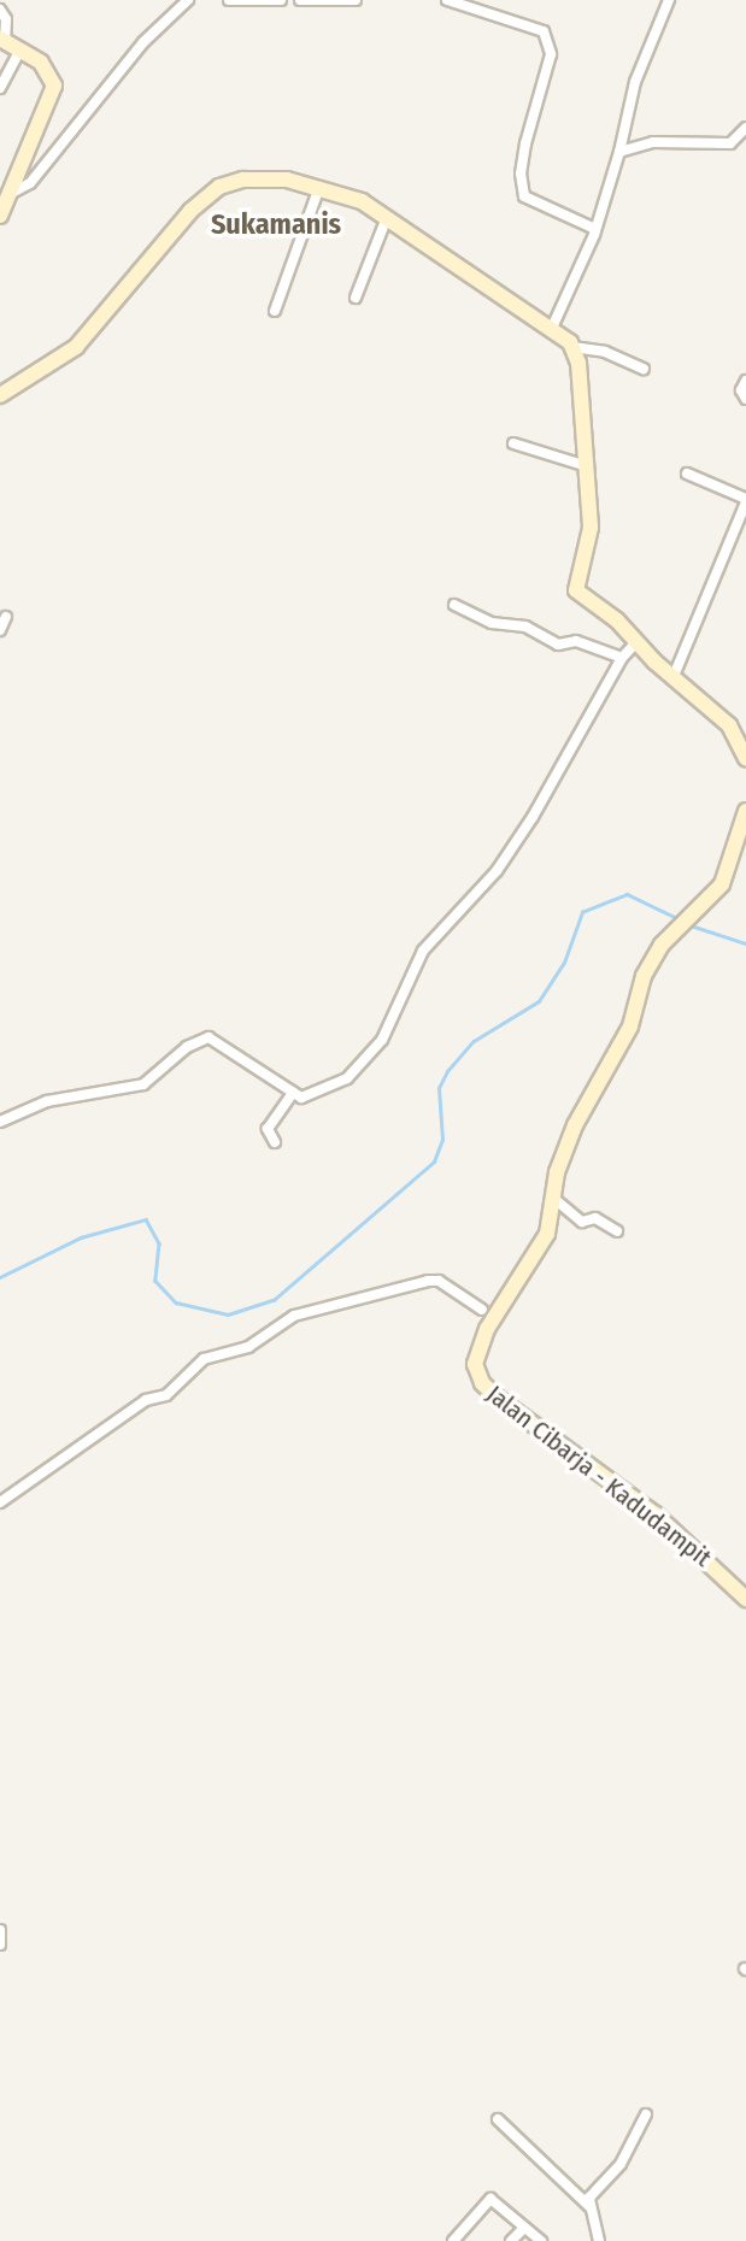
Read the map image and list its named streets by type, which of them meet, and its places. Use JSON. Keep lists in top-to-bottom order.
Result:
{
  "streets": {
    "street": ["Jalan Cibarja - Kadudampit"]
  },
  "districts": ["Sukamanis"]
}
